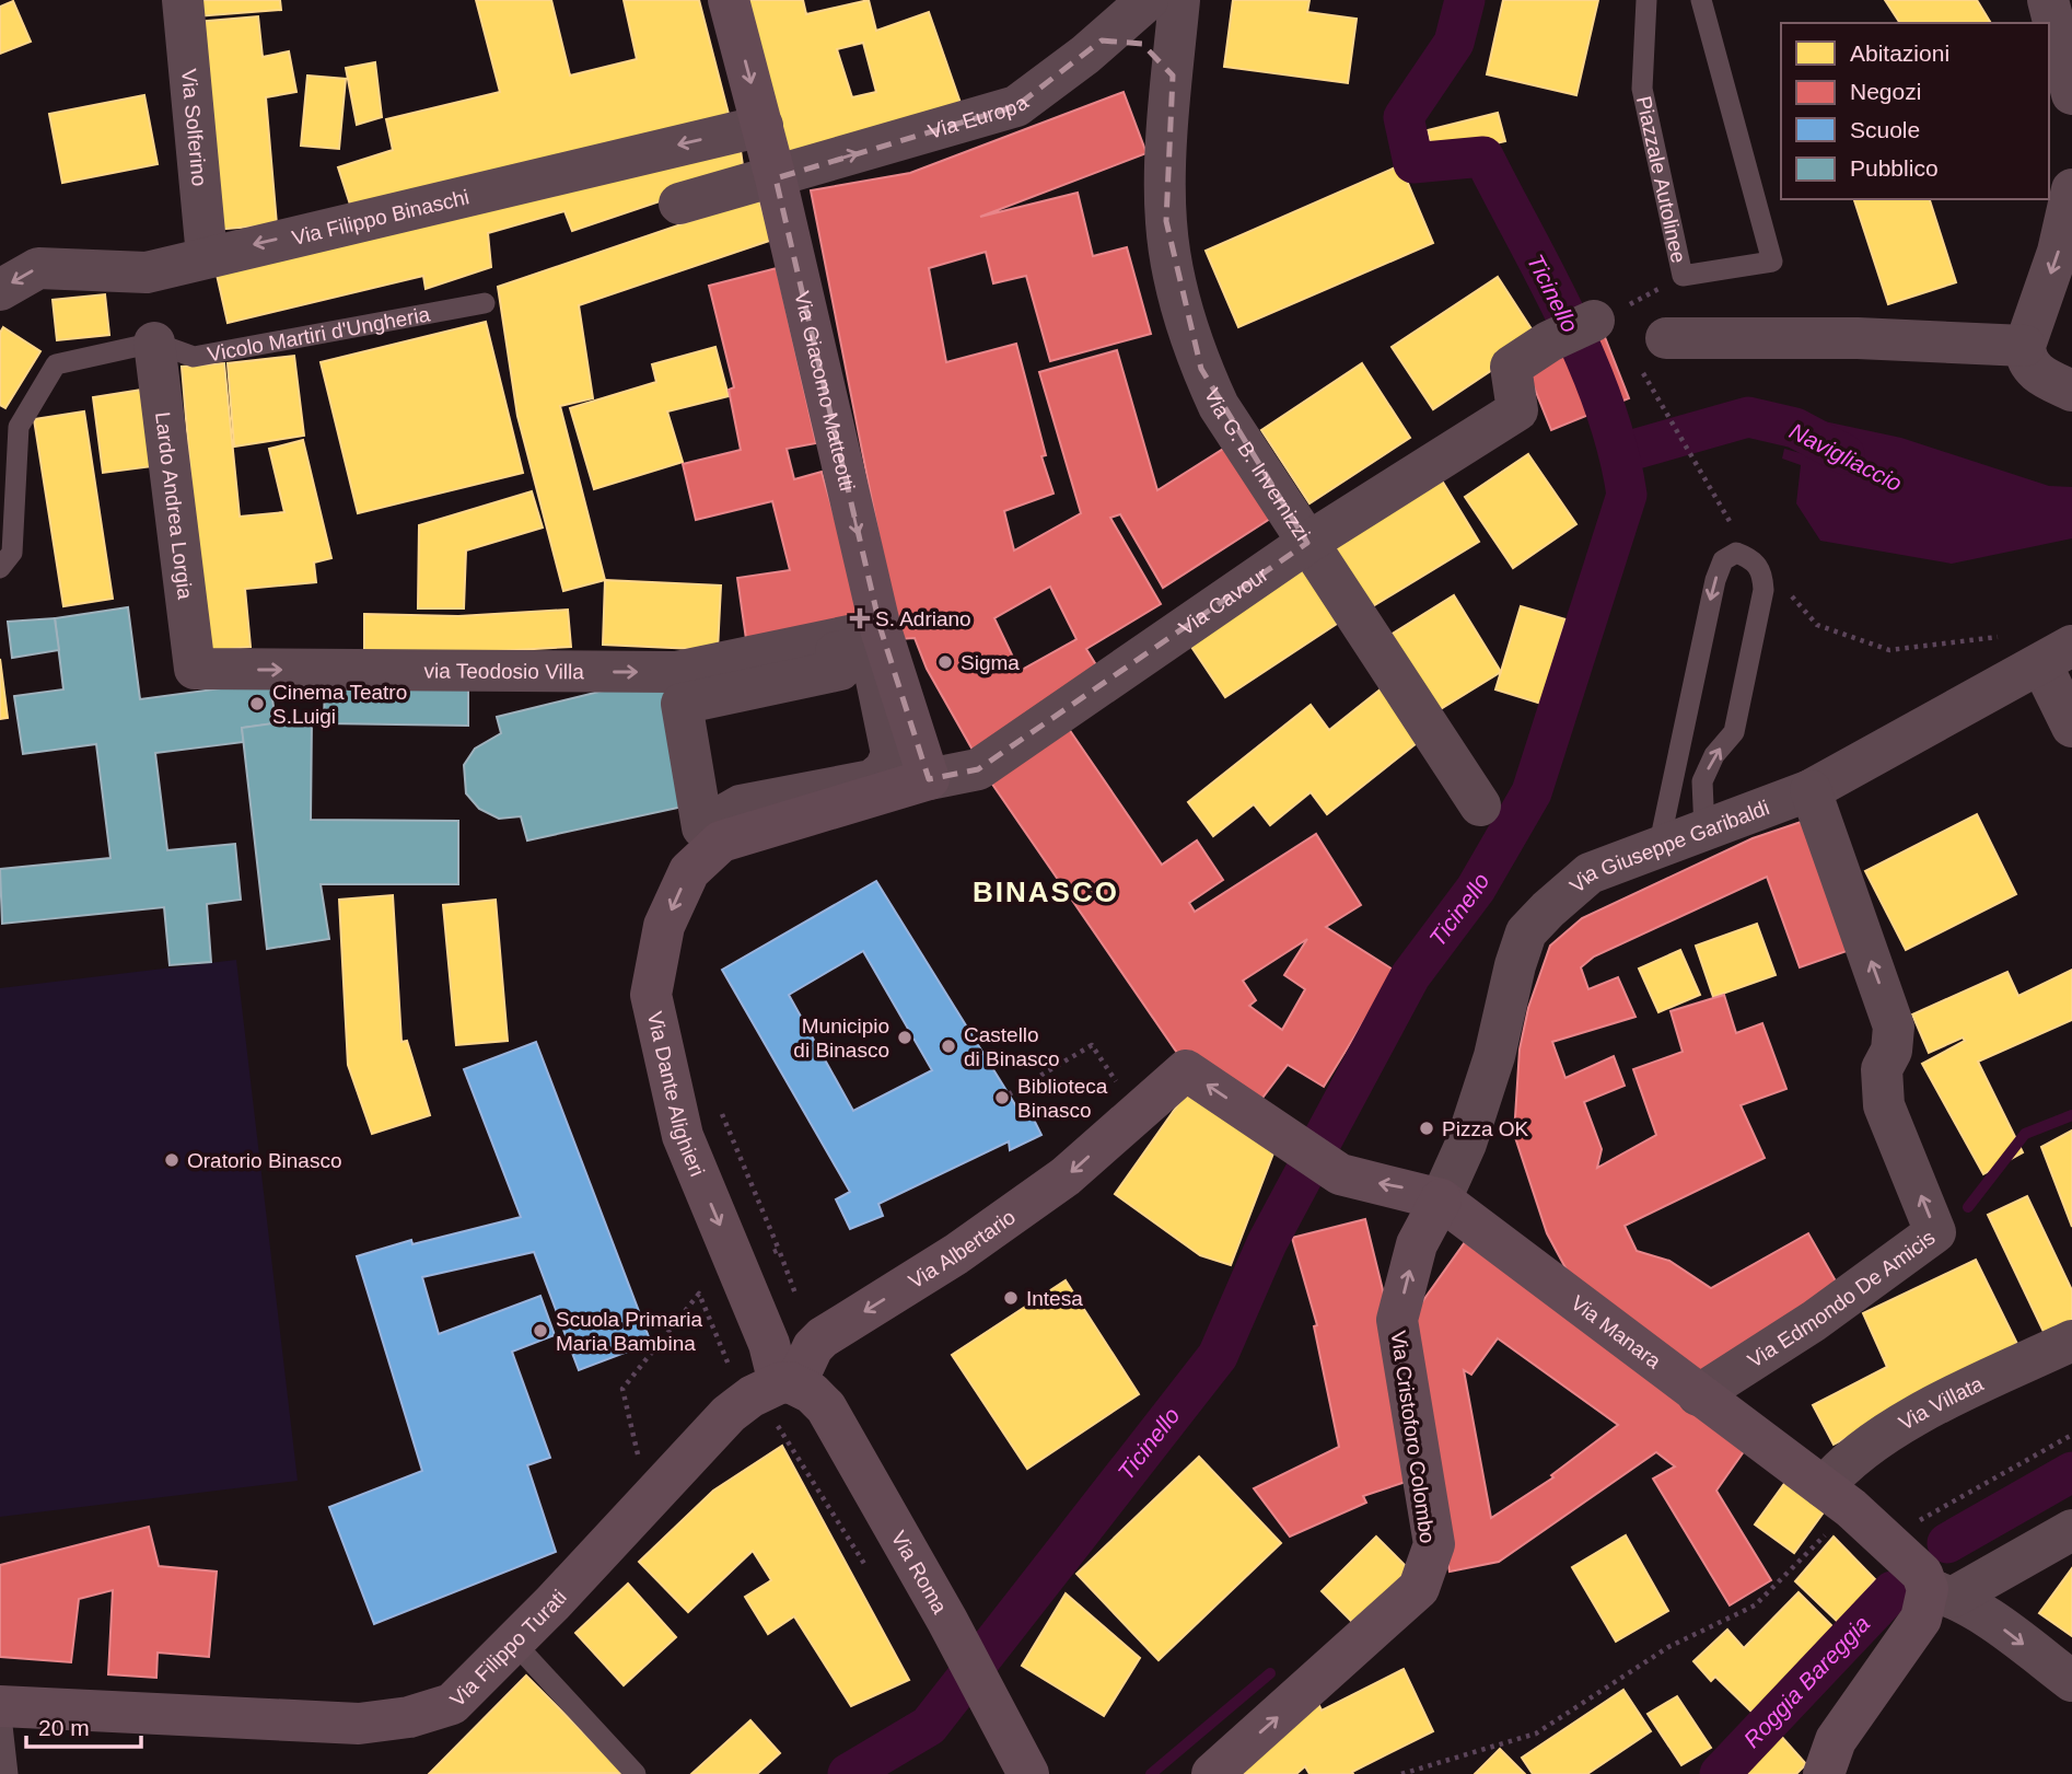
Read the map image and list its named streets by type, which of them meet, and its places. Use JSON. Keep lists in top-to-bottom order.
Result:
{
  "streets": {
    "street": [
      "Via Europa",
      "Via Solferino",
      "Via Filippo Binaschi",
      "Via Giacomo Matteotti",
      "Via G. B. Invernizzi",
      "Lardo Andrea Lorgia",
      "Via Cavour",
      "via Teodosio Villa",
      "Via Giuseppe Garibaldi",
      "Via Dante Alighieri",
      "Via Albertario",
      "Via Edmondo De Amicis",
      "Via Manara",
      "Via Villata",
      "Via Cristoforo Colombo",
      "Via Roma",
      "Via Filippo Turati"
    ],
    "lane": ["Piazzale Autolinee", "Vicolo Martiri d'Ungheria"]
  },
  "crossings": [
    ["Via Europa", "Via Giacomo Matteotti"],
    ["Via Solferino", "Via Filippo Binaschi"],
    ["Via Filippo Binaschi", "Via Giacomo Matteotti"],
    ["Vicolo Martiri d'Ungheria", "Lardo Andrea Lorgia"],
    ["Via Giacomo Matteotti", "Via Cavour"],
    ["Via Giacomo Matteotti", "via Teodosio Villa"],
    ["Via Giacomo Matteotti", "Via Dante Alighieri"],
    ["Via G. B. Invernizzi", "Via Cavour"],
    ["Lardo Andrea Lorgia", "via Teodosio Villa"],
    ["Via Cavour", "Via Dante Alighieri"],
    ["Via Giuseppe Garibaldi", "Via Edmondo De Amicis"],
    ["Via Giuseppe Garibaldi", "Via Manara"],
    ["Via Giuseppe Garibaldi", "Via Cristoforo Colombo"],
    ["Via Dante Alighieri", "Via Albertario"],
    ["Via Dante Alighieri", "Via Roma"],
    ["Via Dante Alighieri", "Via Filippo Turati"],
    ["Via Albertario", "Via Manara"],
    ["Via Albertario", "Via Roma"],
    ["Via Albertario", "Via Filippo Turati"],
    ["Via Edmondo De Amicis", "Via Manara"],
    ["Via Manara", "Via Villata"],
    ["Via Manara", "Via Cristoforo Colombo"],
    ["Via Roma", "Via Filippo Turati"]
  ],
  "one_way": [
    "Via Europa",
    "Via Filippo Binaschi",
    "Via Giacomo Matteotti",
    "via Teodosio Villa",
    "Via Albertario",
    "Via Edmondo De Amicis",
    "Via Cristoforo Colombo"
  ],
  "districts": ["BINASCO"],
  "water": ["Ticinello", "Navigliaccio", "Roggia Bareggia"],
  "places": {
    "health": ["S. Adriano"],
    "other": [
      "Sigma",
      "Cinema Teatro S.Luigi",
      "Municipio di Binasco",
      "Castello di Binasco",
      "Biblioteca Binasco",
      "Pizza OK",
      "Oratorio Binasco",
      "Intesa",
      "Scuola Primaria Maria Bambina"
    ]
  },
  "legend": [
    "Abitazioni",
    "Negozi",
    "Scuole",
    "Pubblico"
  ],
  "scale_bar": "20 m"
}
